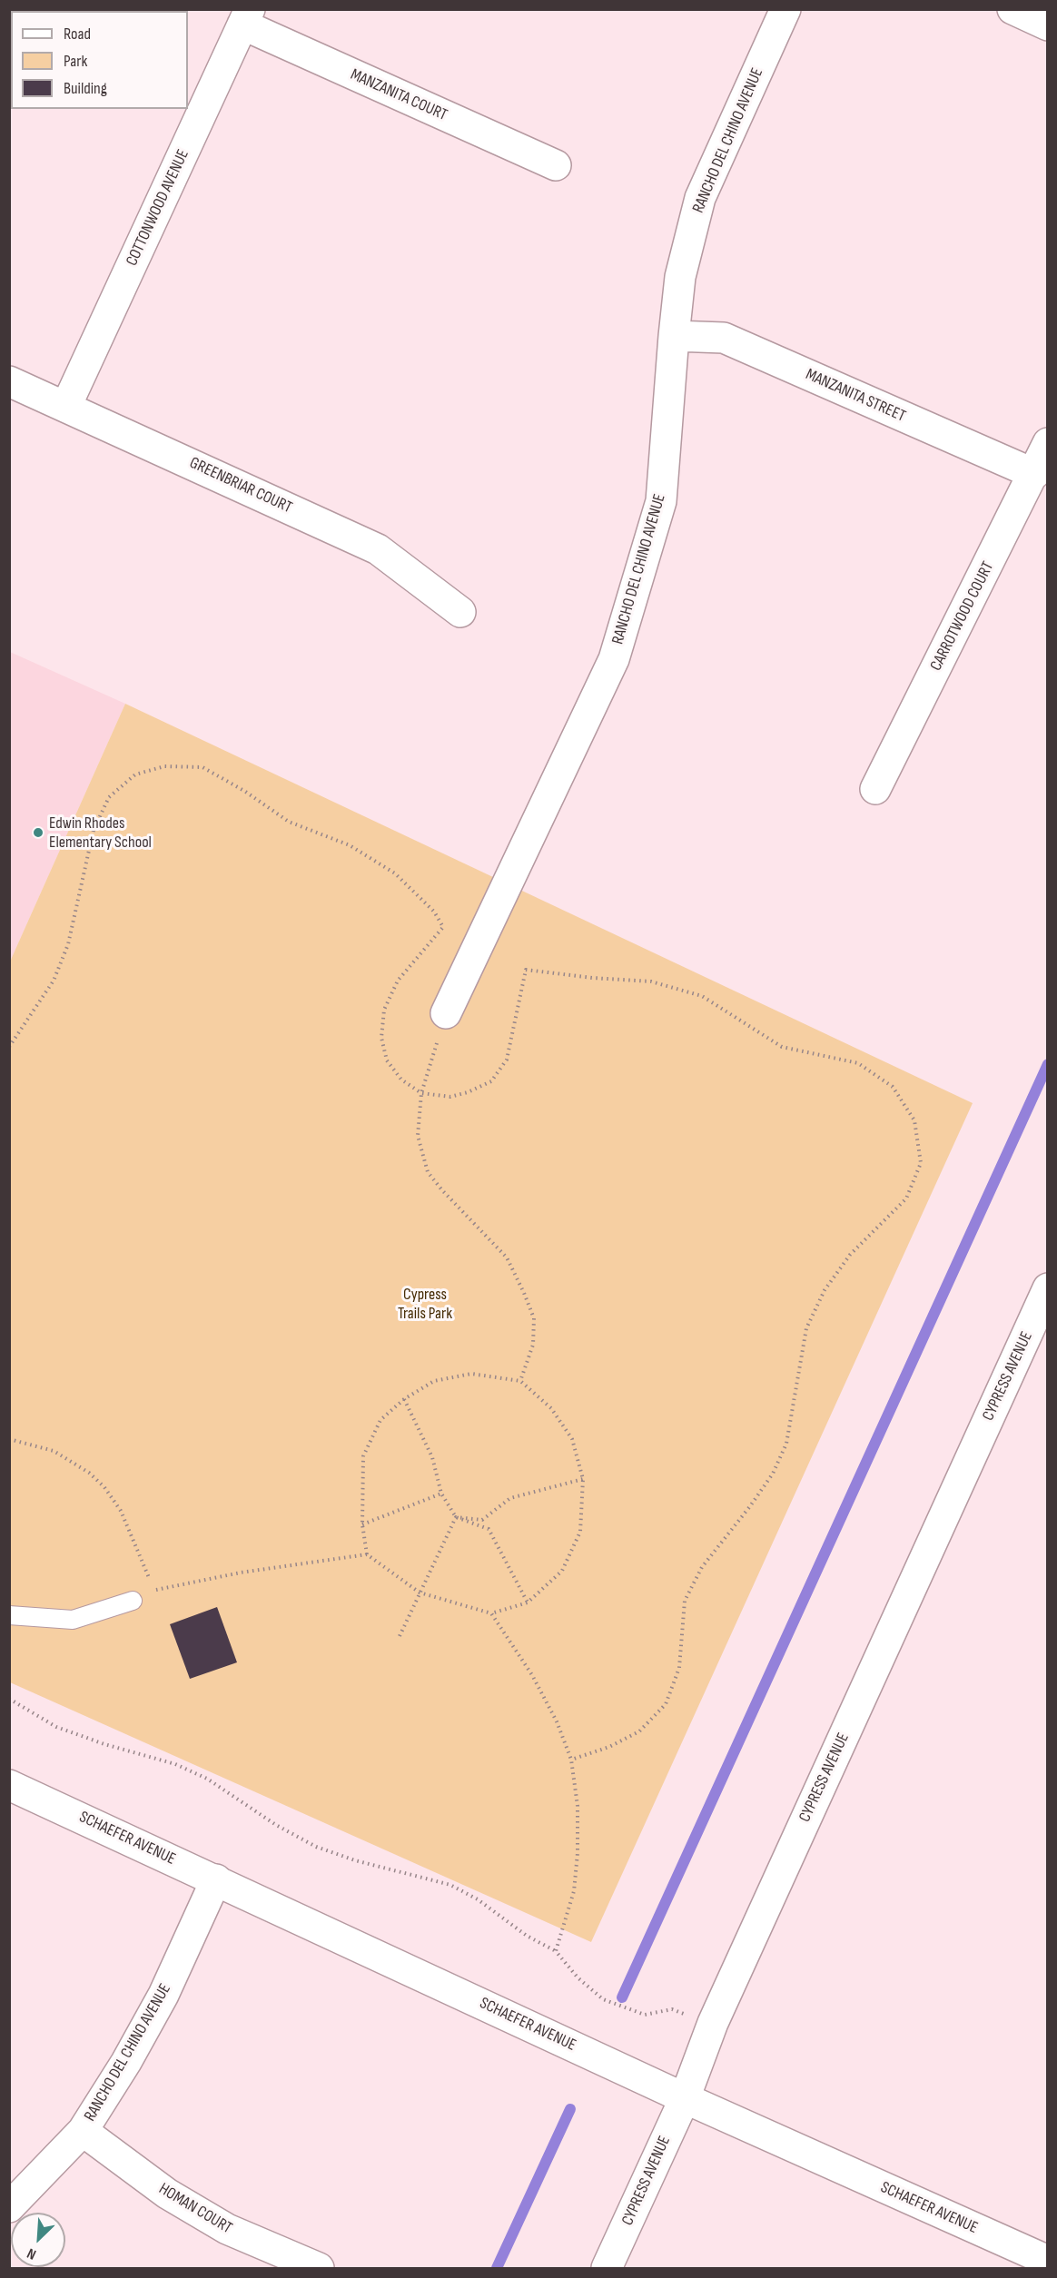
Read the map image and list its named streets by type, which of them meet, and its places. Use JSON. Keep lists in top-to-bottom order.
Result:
{
  "streets": {
    "street": [
      "MANZANITA COURT",
      "RANCHO DEL CHINO AVENUE",
      "COTTONWOOD AVENUE",
      "MANZANITA STREET",
      "GREENBRIAR COURT",
      "CARROTWOOD COURT",
      "CYPRESS AVENUE",
      "SCHAEFER AVENUE",
      "HOMAN COURT"
    ]
  },
  "crossings": [
    ["MANZANITA COURT", "COTTONWOOD AVENUE"],
    ["RANCHO DEL CHINO AVENUE", "MANZANITA STREET"],
    ["RANCHO DEL CHINO AVENUE", "SCHAEFER AVENUE"],
    ["RANCHO DEL CHINO AVENUE", "HOMAN COURT"],
    ["COTTONWOOD AVENUE", "GREENBRIAR COURT"],
    ["MANZANITA STREET", "CARROTWOOD COURT"],
    ["CYPRESS AVENUE", "SCHAEFER AVENUE"]
  ],
  "parks": ["Cypress Trails Park"],
  "places": ["Edwin Rhodes Elementary School"],
  "legend": ["Road", "Park", "Building"],
  "north": "bottom left"
}
